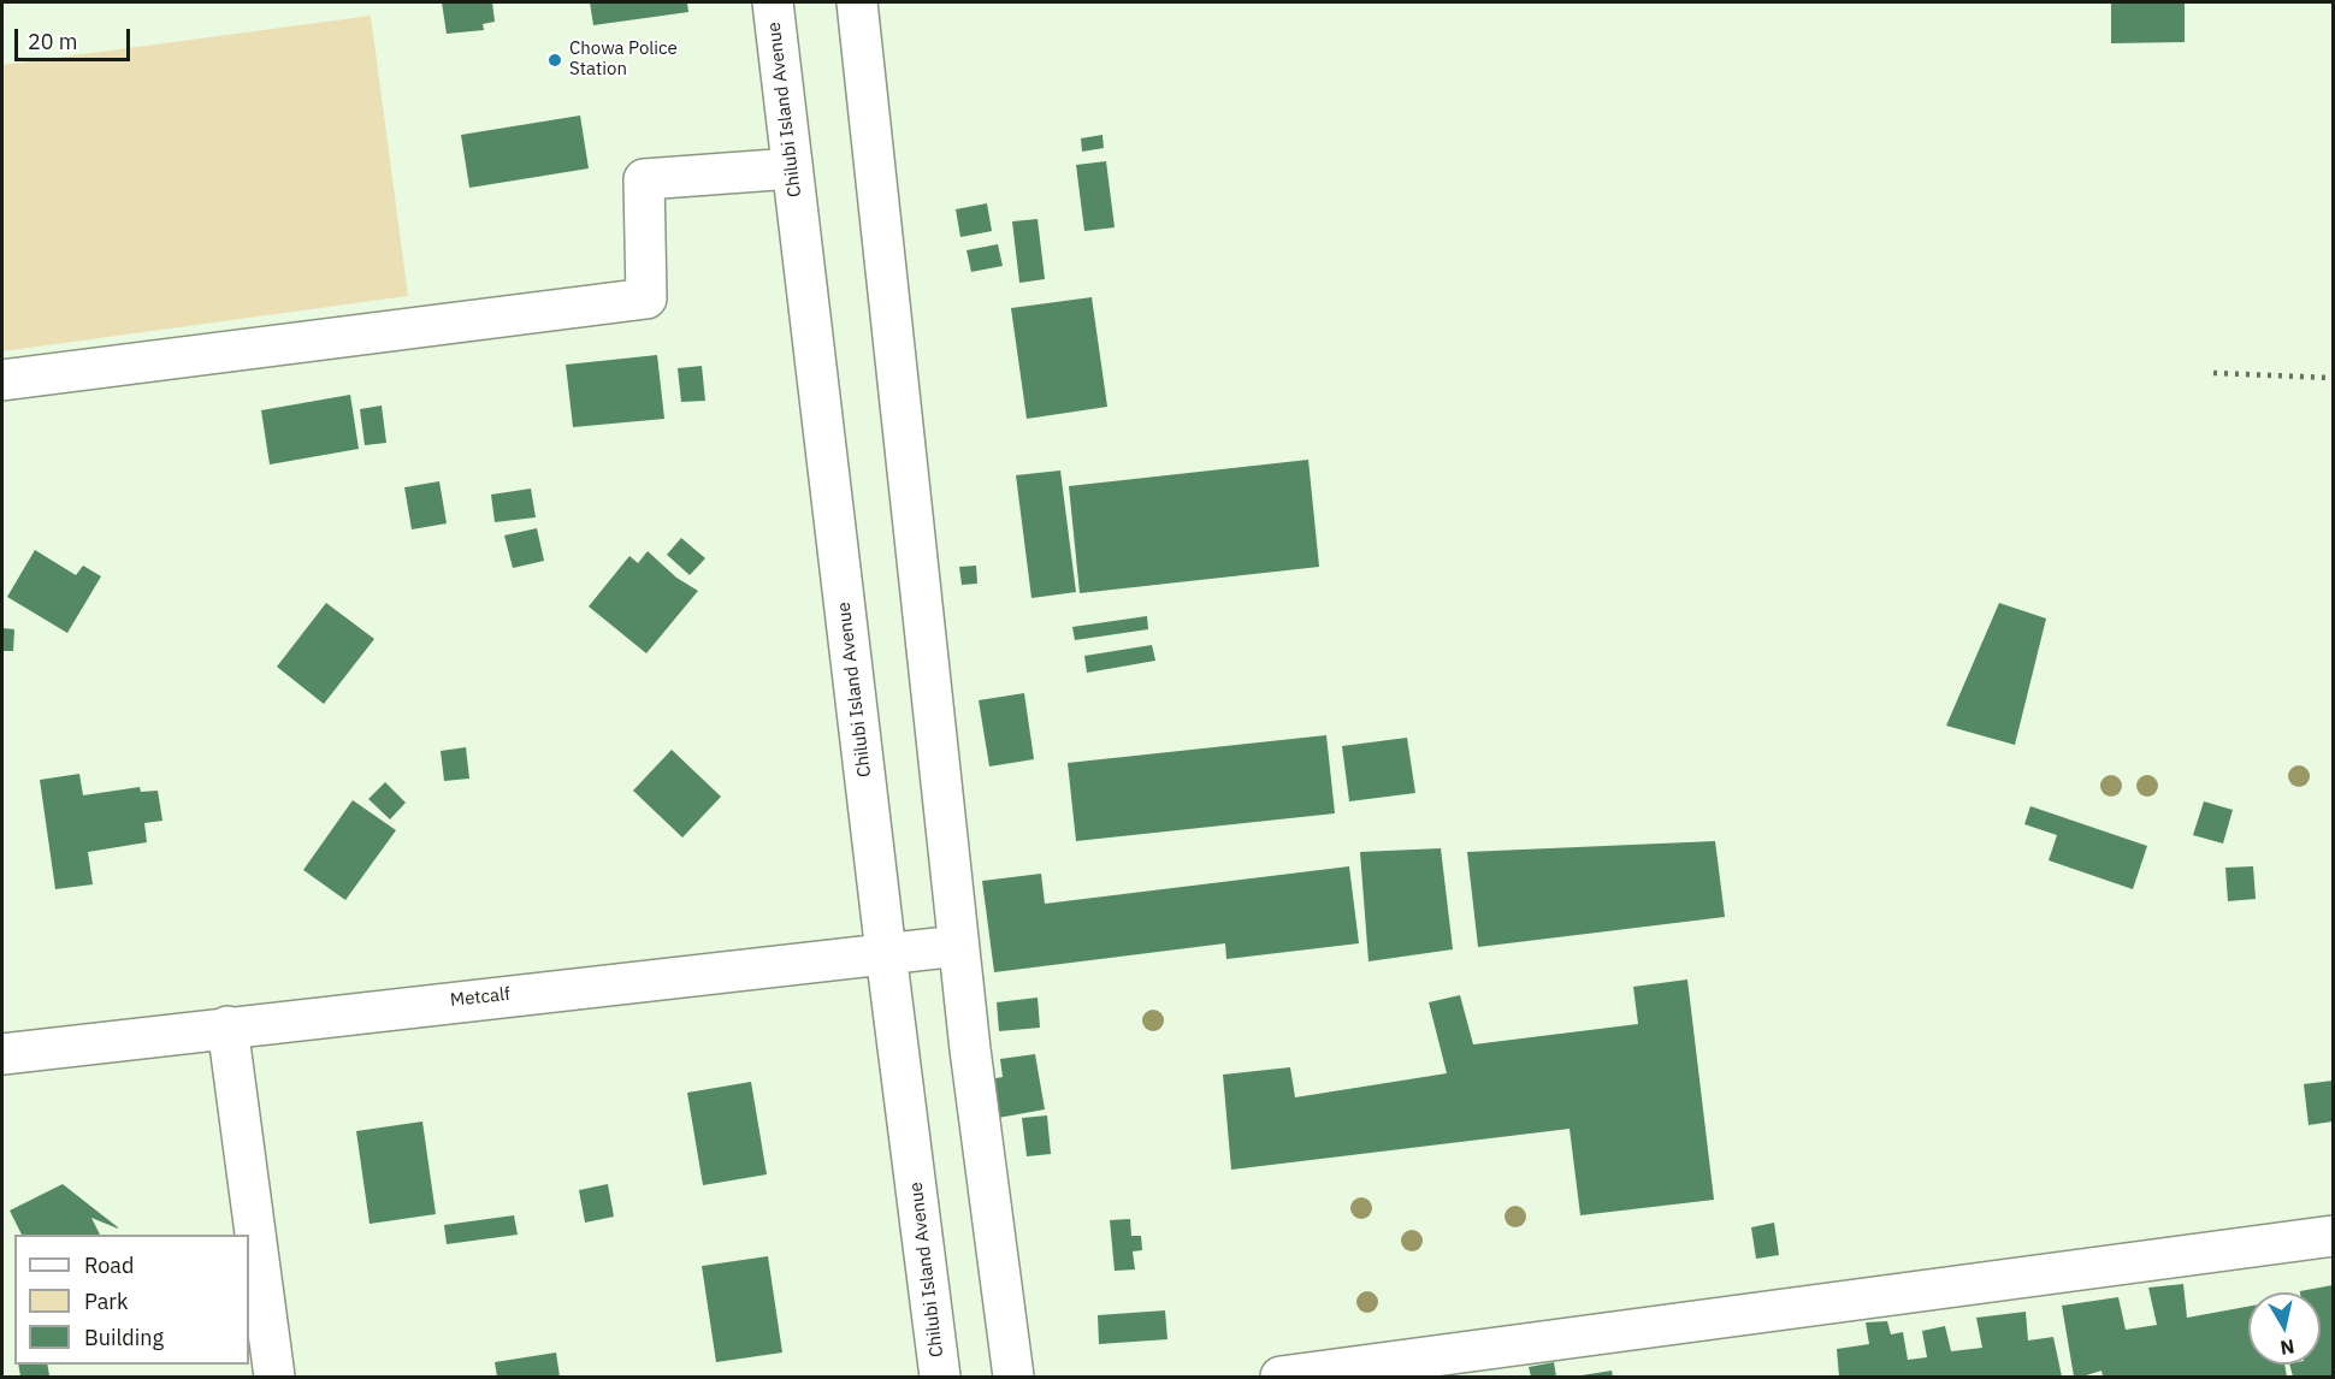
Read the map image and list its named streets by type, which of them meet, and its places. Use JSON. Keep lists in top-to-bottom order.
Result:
{
  "streets": {
    "street": ["Chilubi Island Avenue", "Metcalf"]
  },
  "crossings": [
    ["Chilubi Island Avenue", "Metcalf"]
  ],
  "places": ["Chowa Police Station"],
  "legend": ["Road", "Park", "Building"],
  "scale_bar": "20 m",
  "north": "bottom"
}
